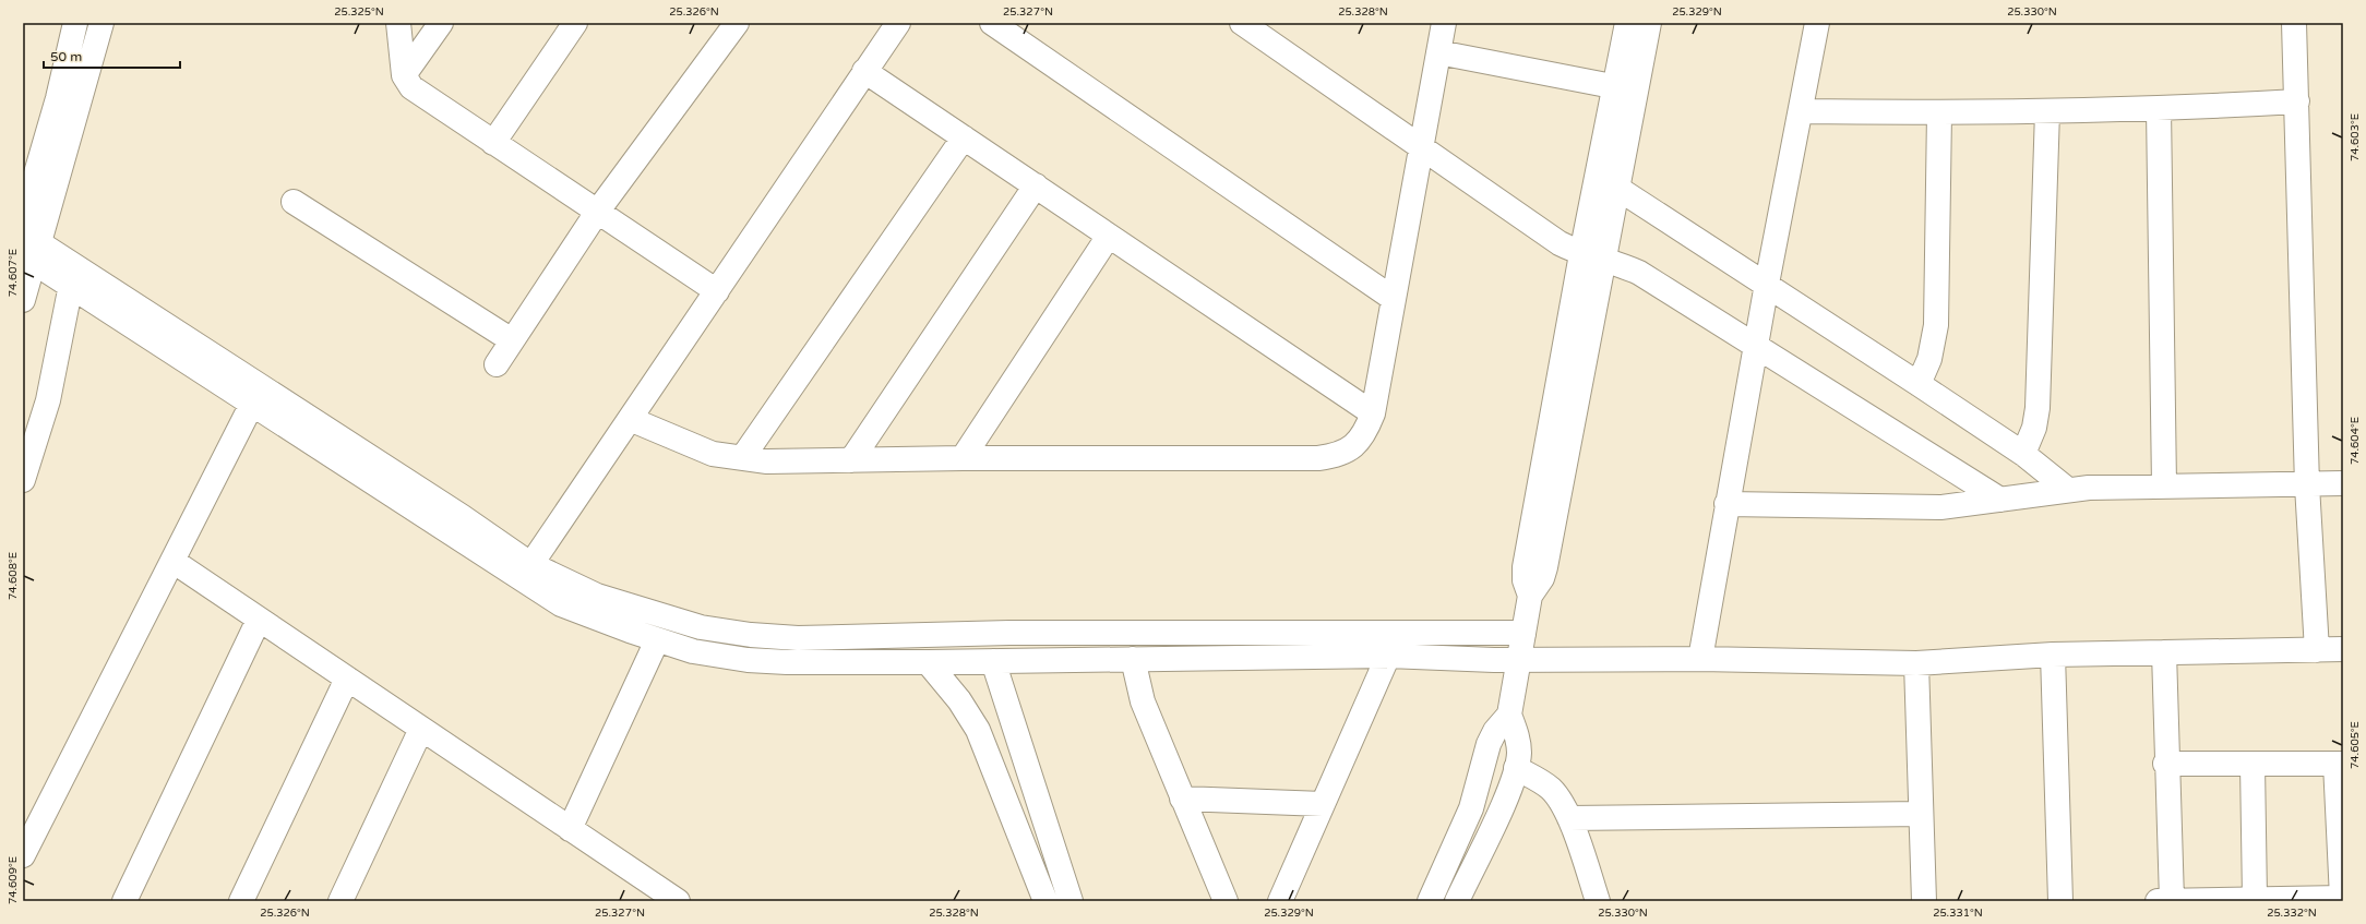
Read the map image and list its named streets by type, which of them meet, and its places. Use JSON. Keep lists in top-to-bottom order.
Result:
{
  "scale_bar": "50 m",
  "coordinates": [
    "25.325°N",
    "25.326°N",
    "25.327°N",
    "25.328°N",
    "25.329°N",
    "25.330°N",
    "74.603°E",
    "74.607°E",
    "74.604°E",
    "74.608°E",
    "74.605°E",
    "74.609°E",
    "25.331°N",
    "25.332°N"
  ]
}
